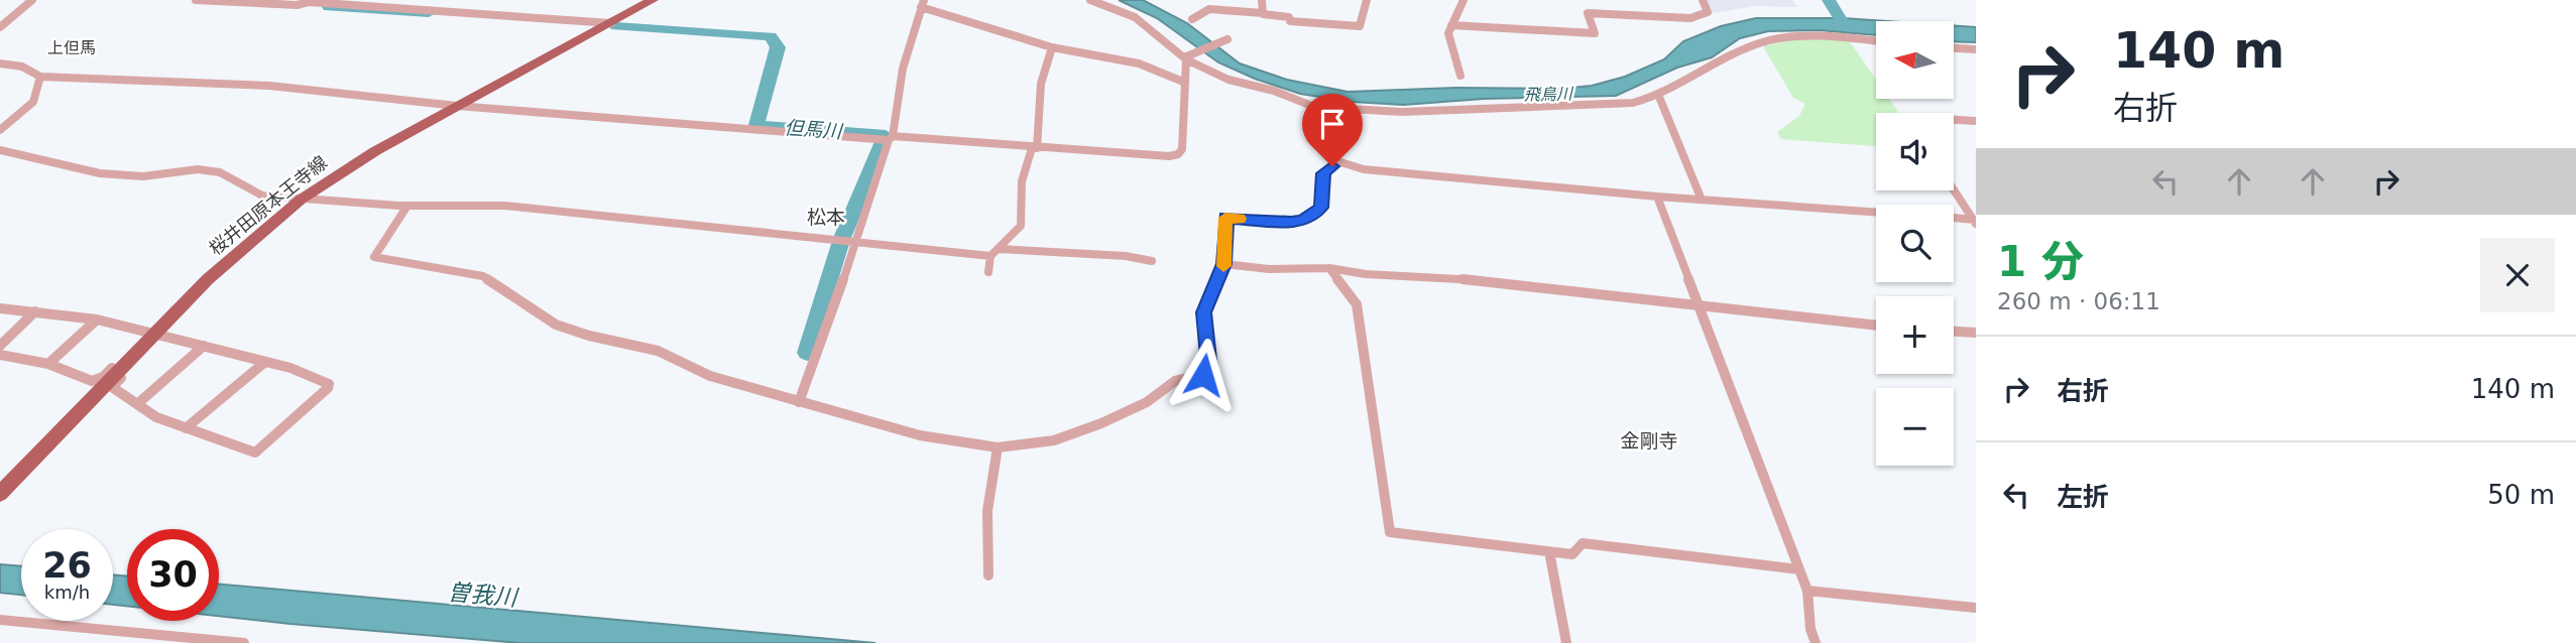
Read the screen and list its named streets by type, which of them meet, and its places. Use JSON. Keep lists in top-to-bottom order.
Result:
{
  "streets": {
    "main road": ["桜井田原本王寺線"]
  },
  "districts": ["上但馬", "松本", "金剛寺"],
  "water": ["飛鳥川", "但馬川", "曽我川"],
  "north": "left",
  "page": {
    "turn": ["140 m", "右折"],
    "map_buttons": ["+", "−"],
    "heading": ["1 分", "260 m · 06:11"],
    "list": [
      {
        "name": "右折",
        "value": "140 m"
      },
      {
        "name": "左折",
        "value": "50 m"
      }
    ],
    "speed": "26 km/h",
    "limit": "30"
  }
}
